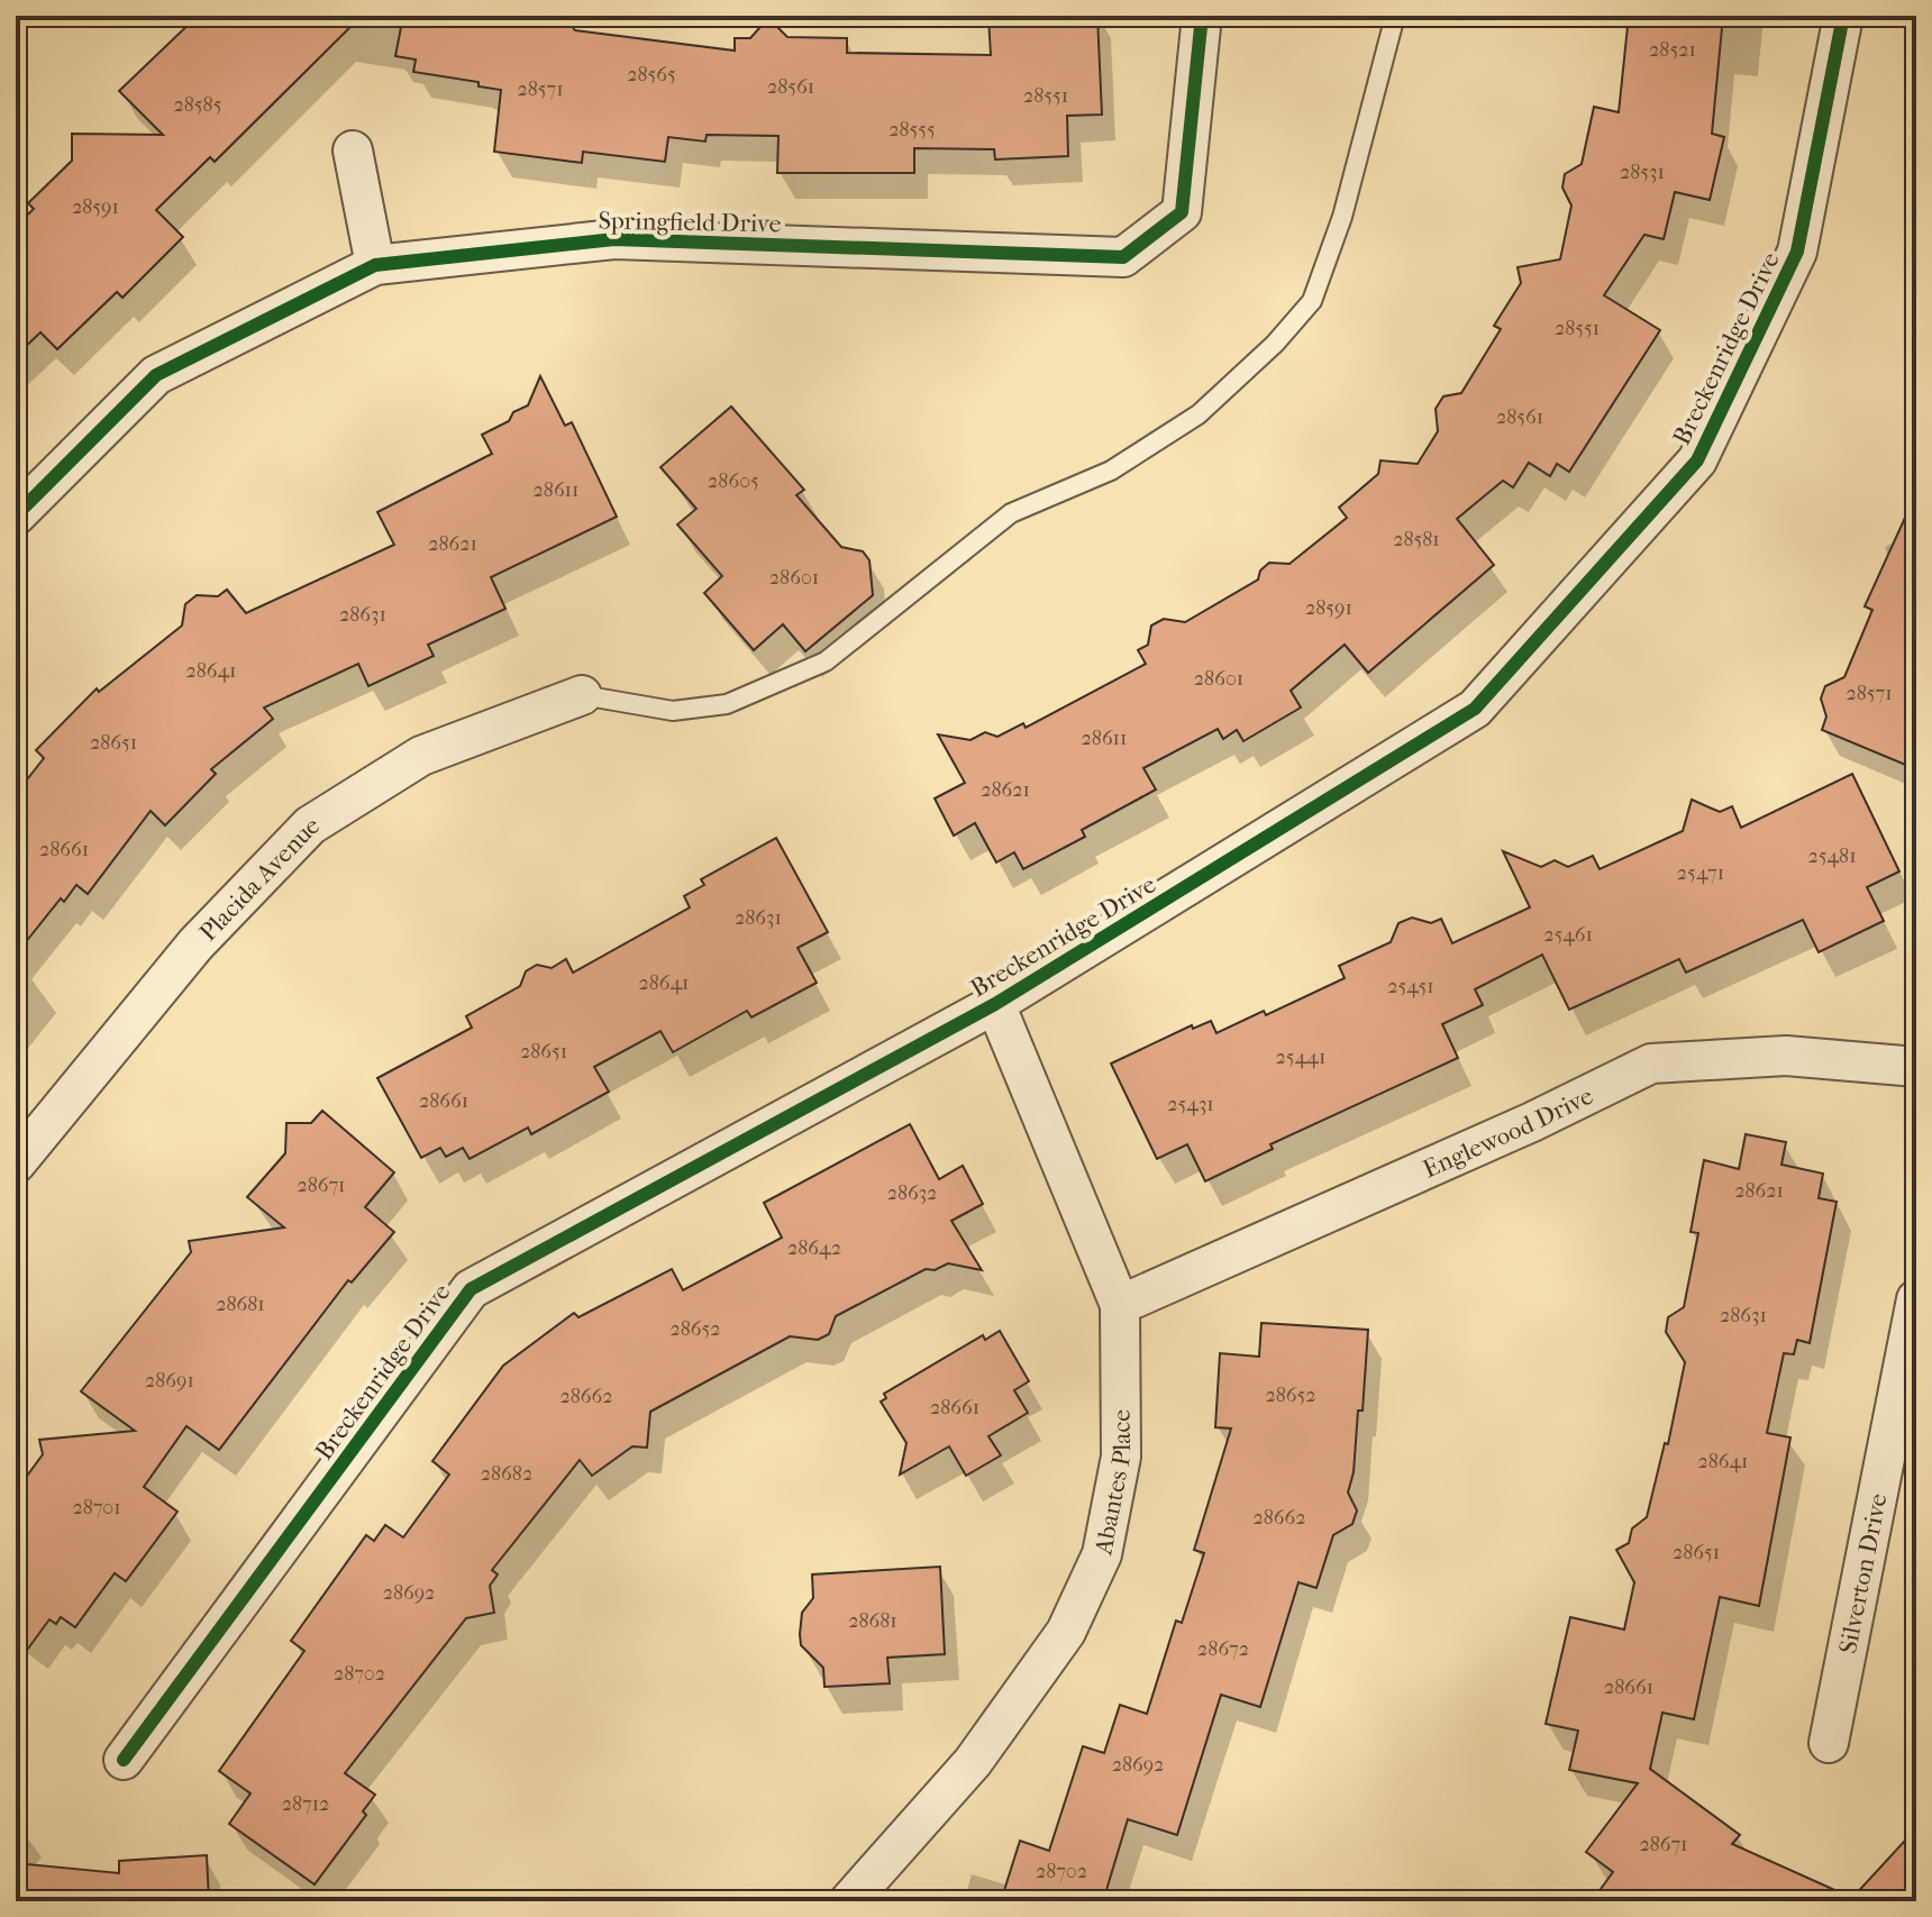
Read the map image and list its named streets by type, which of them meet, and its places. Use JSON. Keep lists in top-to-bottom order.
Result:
{
  "streets": {
    "street": [
      "Springfield Drive",
      "Breckenridge Drive",
      "Placida Avenue",
      "Englewood Drive",
      "Abantes Place",
      "Silverton Drive"
    ]
  },
  "crossings": [
    ["Breckenridge Drive", "Abantes Place"],
    ["Englewood Drive", "Abantes Place"]
  ],
  "house_numbers": [
    "28521",
    "28565",
    "28561",
    "28571",
    "28551",
    "28585",
    "28555",
    "28531",
    "28591",
    "28551",
    "28561",
    "28605",
    "28611",
    "28581",
    "28621",
    "28601",
    "28591",
    "28631",
    "28641",
    "28601",
    "28571",
    "28611",
    "28651",
    "28621",
    "28661",
    "25481",
    "25471",
    "28631",
    "25461",
    "28641",
    "25451",
    "28651",
    "25441",
    "28661",
    "25431",
    "28671",
    "28621",
    "28632",
    "28642",
    "28681",
    "28631",
    "28652",
    "28691",
    "28652",
    "28662",
    "28661",
    "28641",
    "28682",
    "28701",
    "28662",
    "28651",
    "28692",
    "28681",
    "28672",
    "28702",
    "28661",
    "28692",
    "28712",
    "28671",
    "28702"
  ]
}
